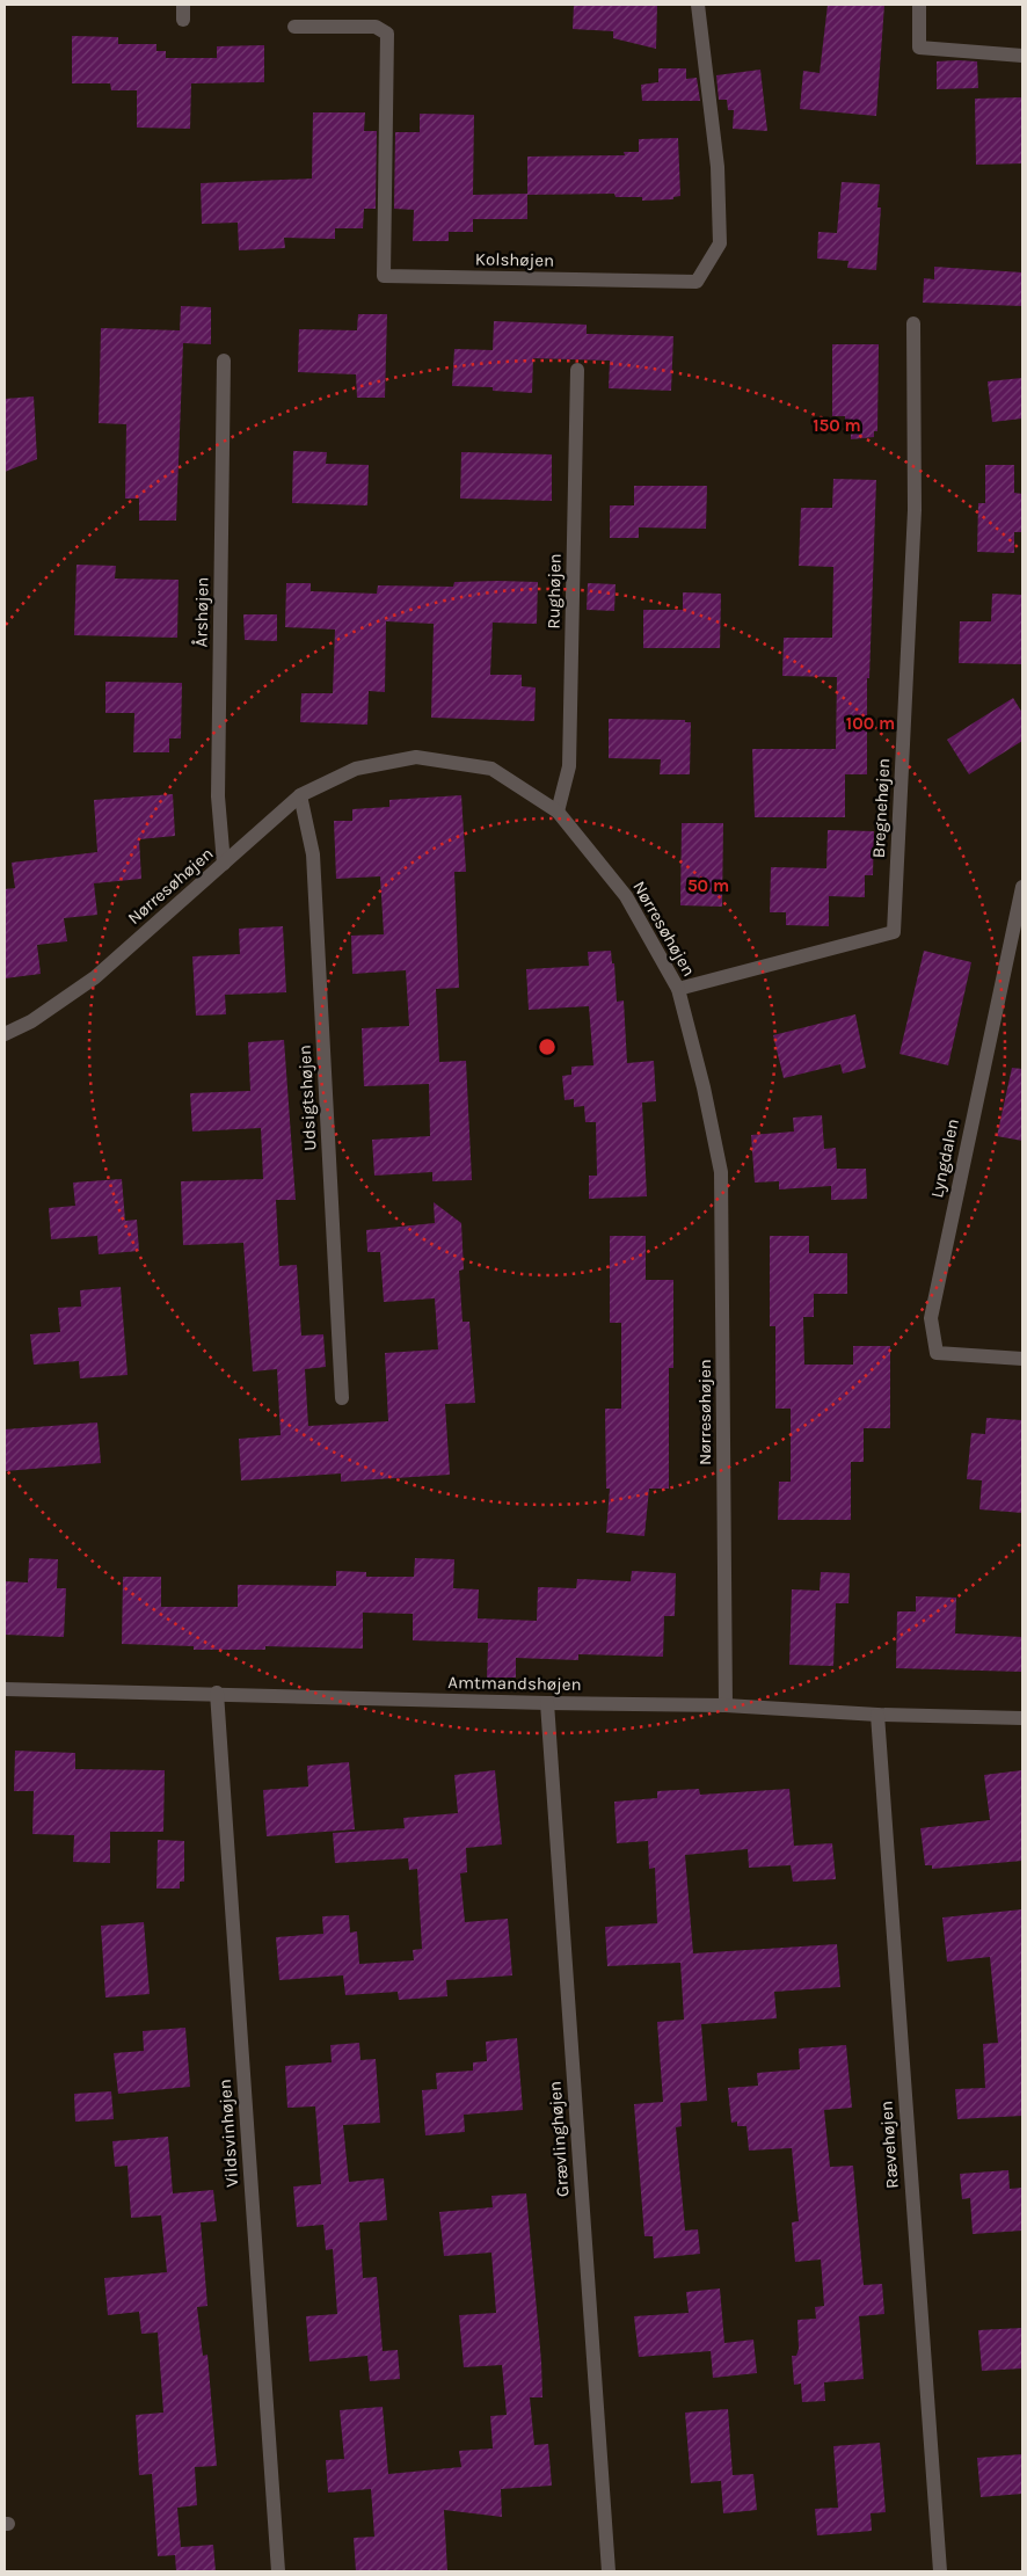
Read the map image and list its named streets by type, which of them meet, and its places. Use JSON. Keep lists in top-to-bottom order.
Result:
{
  "streets": {
    "street": [
      "Kolshøjen",
      "Rughøjen",
      "Årshøjen",
      "Bregnehøjen",
      "Nørresøhøjen",
      "Udsigtshøjen",
      "Lyngdalen",
      "Amtmandshøjen",
      "Vildsvinhøjen",
      "Grævlinghøjen",
      "Rævehøjen"
    ]
  },
  "crossings": [
    ["Rughøjen", "Nørresøhøjen"],
    ["Årshøjen", "Nørresøhøjen"],
    ["Bregnehøjen", "Nørresøhøjen"],
    ["Nørresøhøjen", "Udsigtshøjen"],
    ["Nørresøhøjen", "Amtmandshøjen"],
    ["Amtmandshøjen", "Vildsvinhøjen"],
    ["Amtmandshøjen", "Grævlinghøjen"],
    ["Amtmandshøjen", "Rævehøjen"]
  ],
  "rings": ["150 m", "100 m", "50 m"]
}
